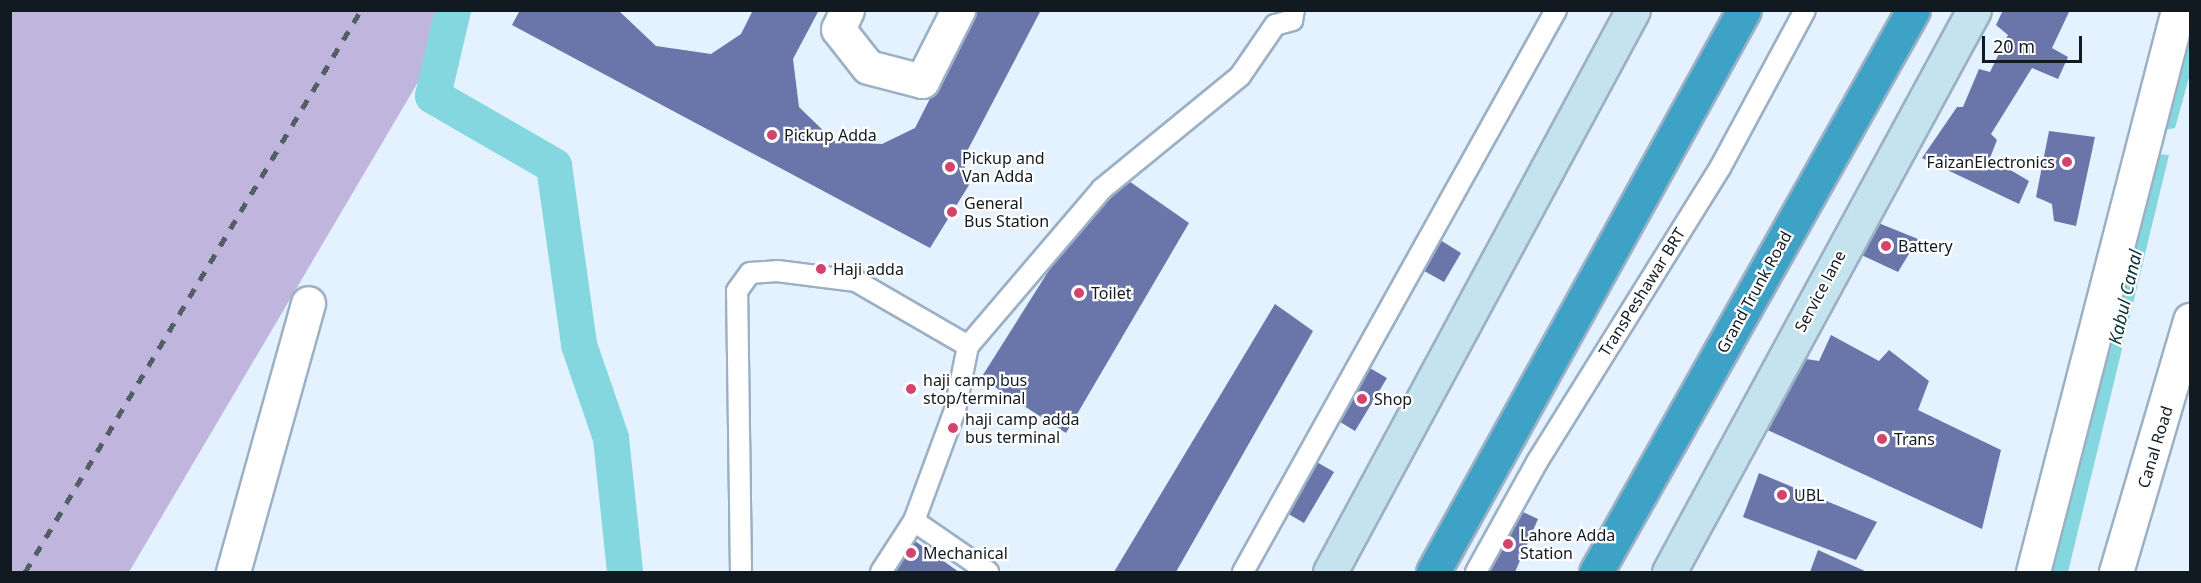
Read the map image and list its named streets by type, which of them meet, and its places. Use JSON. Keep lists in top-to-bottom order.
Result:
{
  "streets": {
    "highway": ["Grand Trunk Road"],
    "street": ["Service lane", "Canal Road"],
    "lane": ["TransPeshawar BRT"]
  },
  "water": ["Kabul Canal"],
  "places": [
    "Pickup Adda",
    "FaizanElectronics",
    "Pickup and Van Adda",
    "General Bus Station",
    "Battery",
    "Haji adda",
    "Toilet",
    "haji camp bus stop/terminal",
    "Shop",
    "haji camp adda bus terminal",
    "Trans",
    "UBL",
    "Lahore Adda Station",
    "Mechanical"
  ],
  "scale_bar": "20 m"
}
